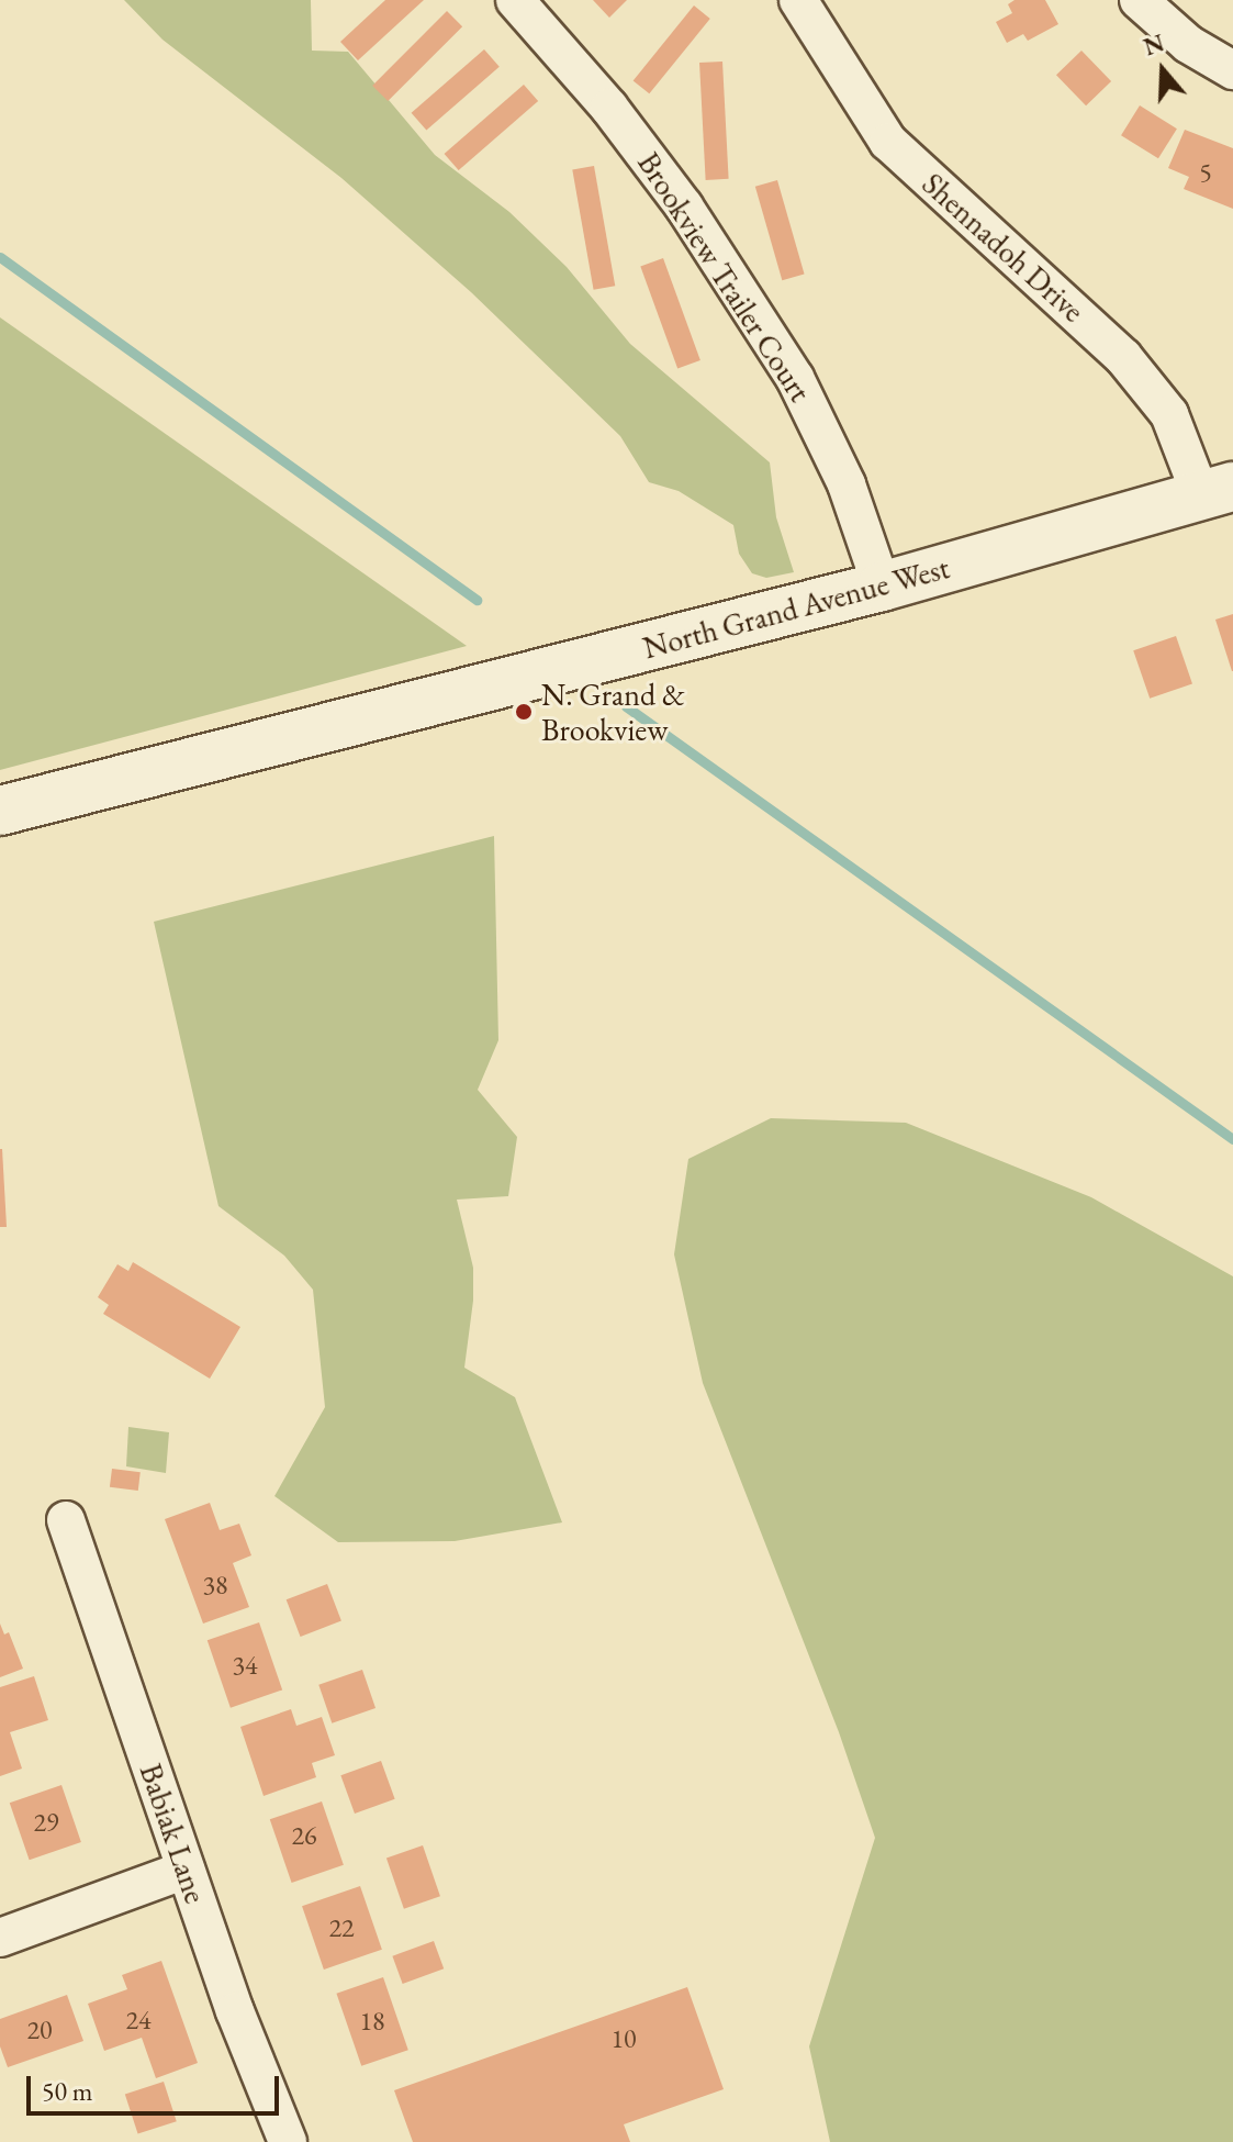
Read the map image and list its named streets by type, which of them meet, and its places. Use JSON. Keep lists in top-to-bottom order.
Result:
{
  "streets": {
    "main road": ["North Grand Avenue West"],
    "street": ["Shennadoh Drive", "Brookview Trailer Court", "Babiak Lane"]
  },
  "crossings": [
    ["Shennadoh Drive", "North Grand Avenue West"],
    ["Brookview Trailer Court", "North Grand Avenue West"]
  ],
  "places": ["N. Grand & Brookview"],
  "house_numbers": [
    "5",
    "38",
    "34",
    "29",
    "26",
    "22",
    "24",
    "18",
    "20",
    "10"
  ],
  "scale_bar": "50 m",
  "north": "top"
}
